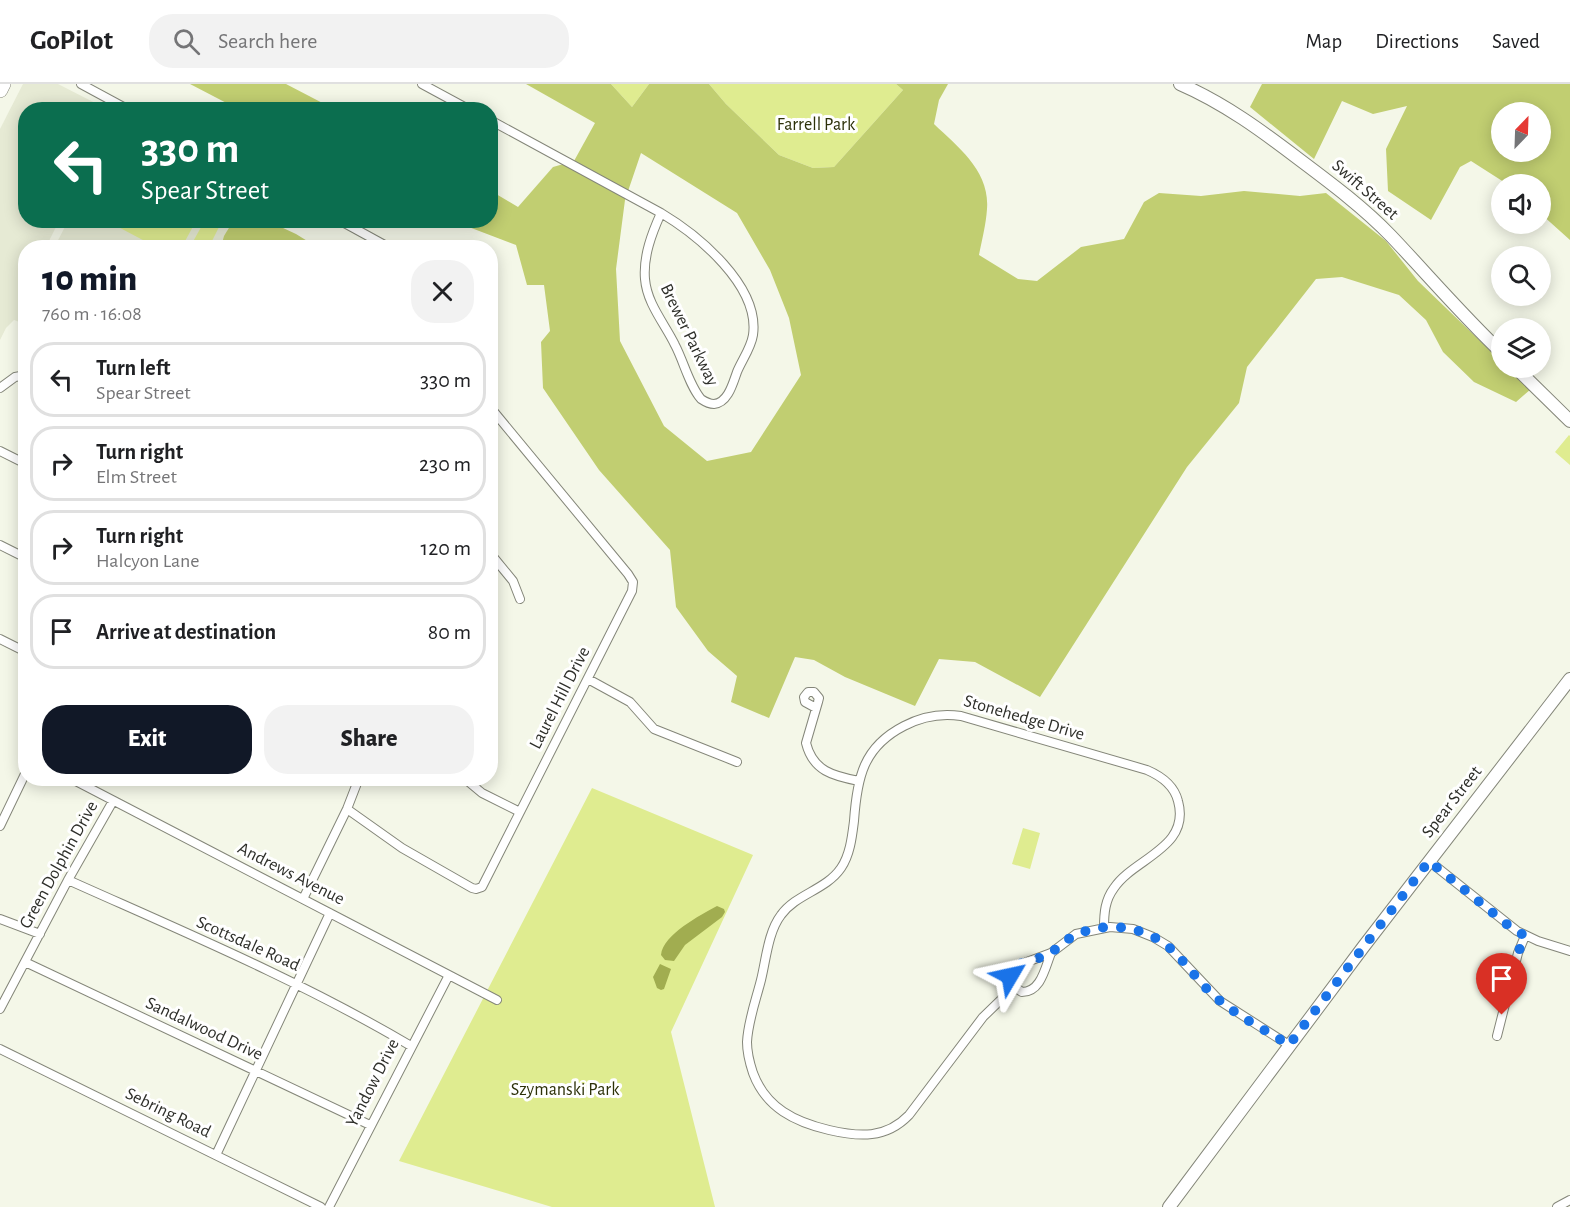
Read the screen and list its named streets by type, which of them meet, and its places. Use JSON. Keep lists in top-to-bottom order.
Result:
{
  "streets": {
    "main road": ["Swift Street", "Spear Street"],
    "street": [
      "Brewer Parkway",
      "Laurel Hill Drive",
      "Stonehedge Drive",
      "Green Dolphin Drive",
      "Andrews Avenue",
      "Scottsdale Road",
      "Sandalwood Drive",
      "Yandow Drive",
      "Sebring Road"
    ]
  },
  "crossings": [
    ["Green Dolphin Drive", "Andrews Avenue"],
    ["Green Dolphin Drive", "Scottsdale Road"],
    ["Green Dolphin Drive", "Sandalwood Drive"],
    ["Andrews Avenue", "Yandow Drive"],
    ["Scottsdale Road", "Yandow Drive"],
    ["Sandalwood Drive", "Yandow Drive"]
  ],
  "parks": ["Farrell Park", "Szymanski Park"],
  "north": "top right",
  "page": {
    "header": "GoPilot",
    "search": "Search here",
    "nav": ["Map", "Directions", "Saved"],
    "turn": ["330 m", "Spear Street"],
    "heading": ["10 min", "760 m · 16:08"],
    "list": [
      {
        "name": "Turn left",
        "note": "Spear Street",
        "value": "330 m"
      },
      {
        "name": "Turn right",
        "note": "Elm Street",
        "value": "230 m"
      },
      {
        "name": "Turn right",
        "note": "Halcyon Lane",
        "value": "120 m"
      },
      {
        "name": "Arrive at destination",
        "value": "80 m"
      }
    ],
    "buttons": ["Exit", "Share"]
  }
}
